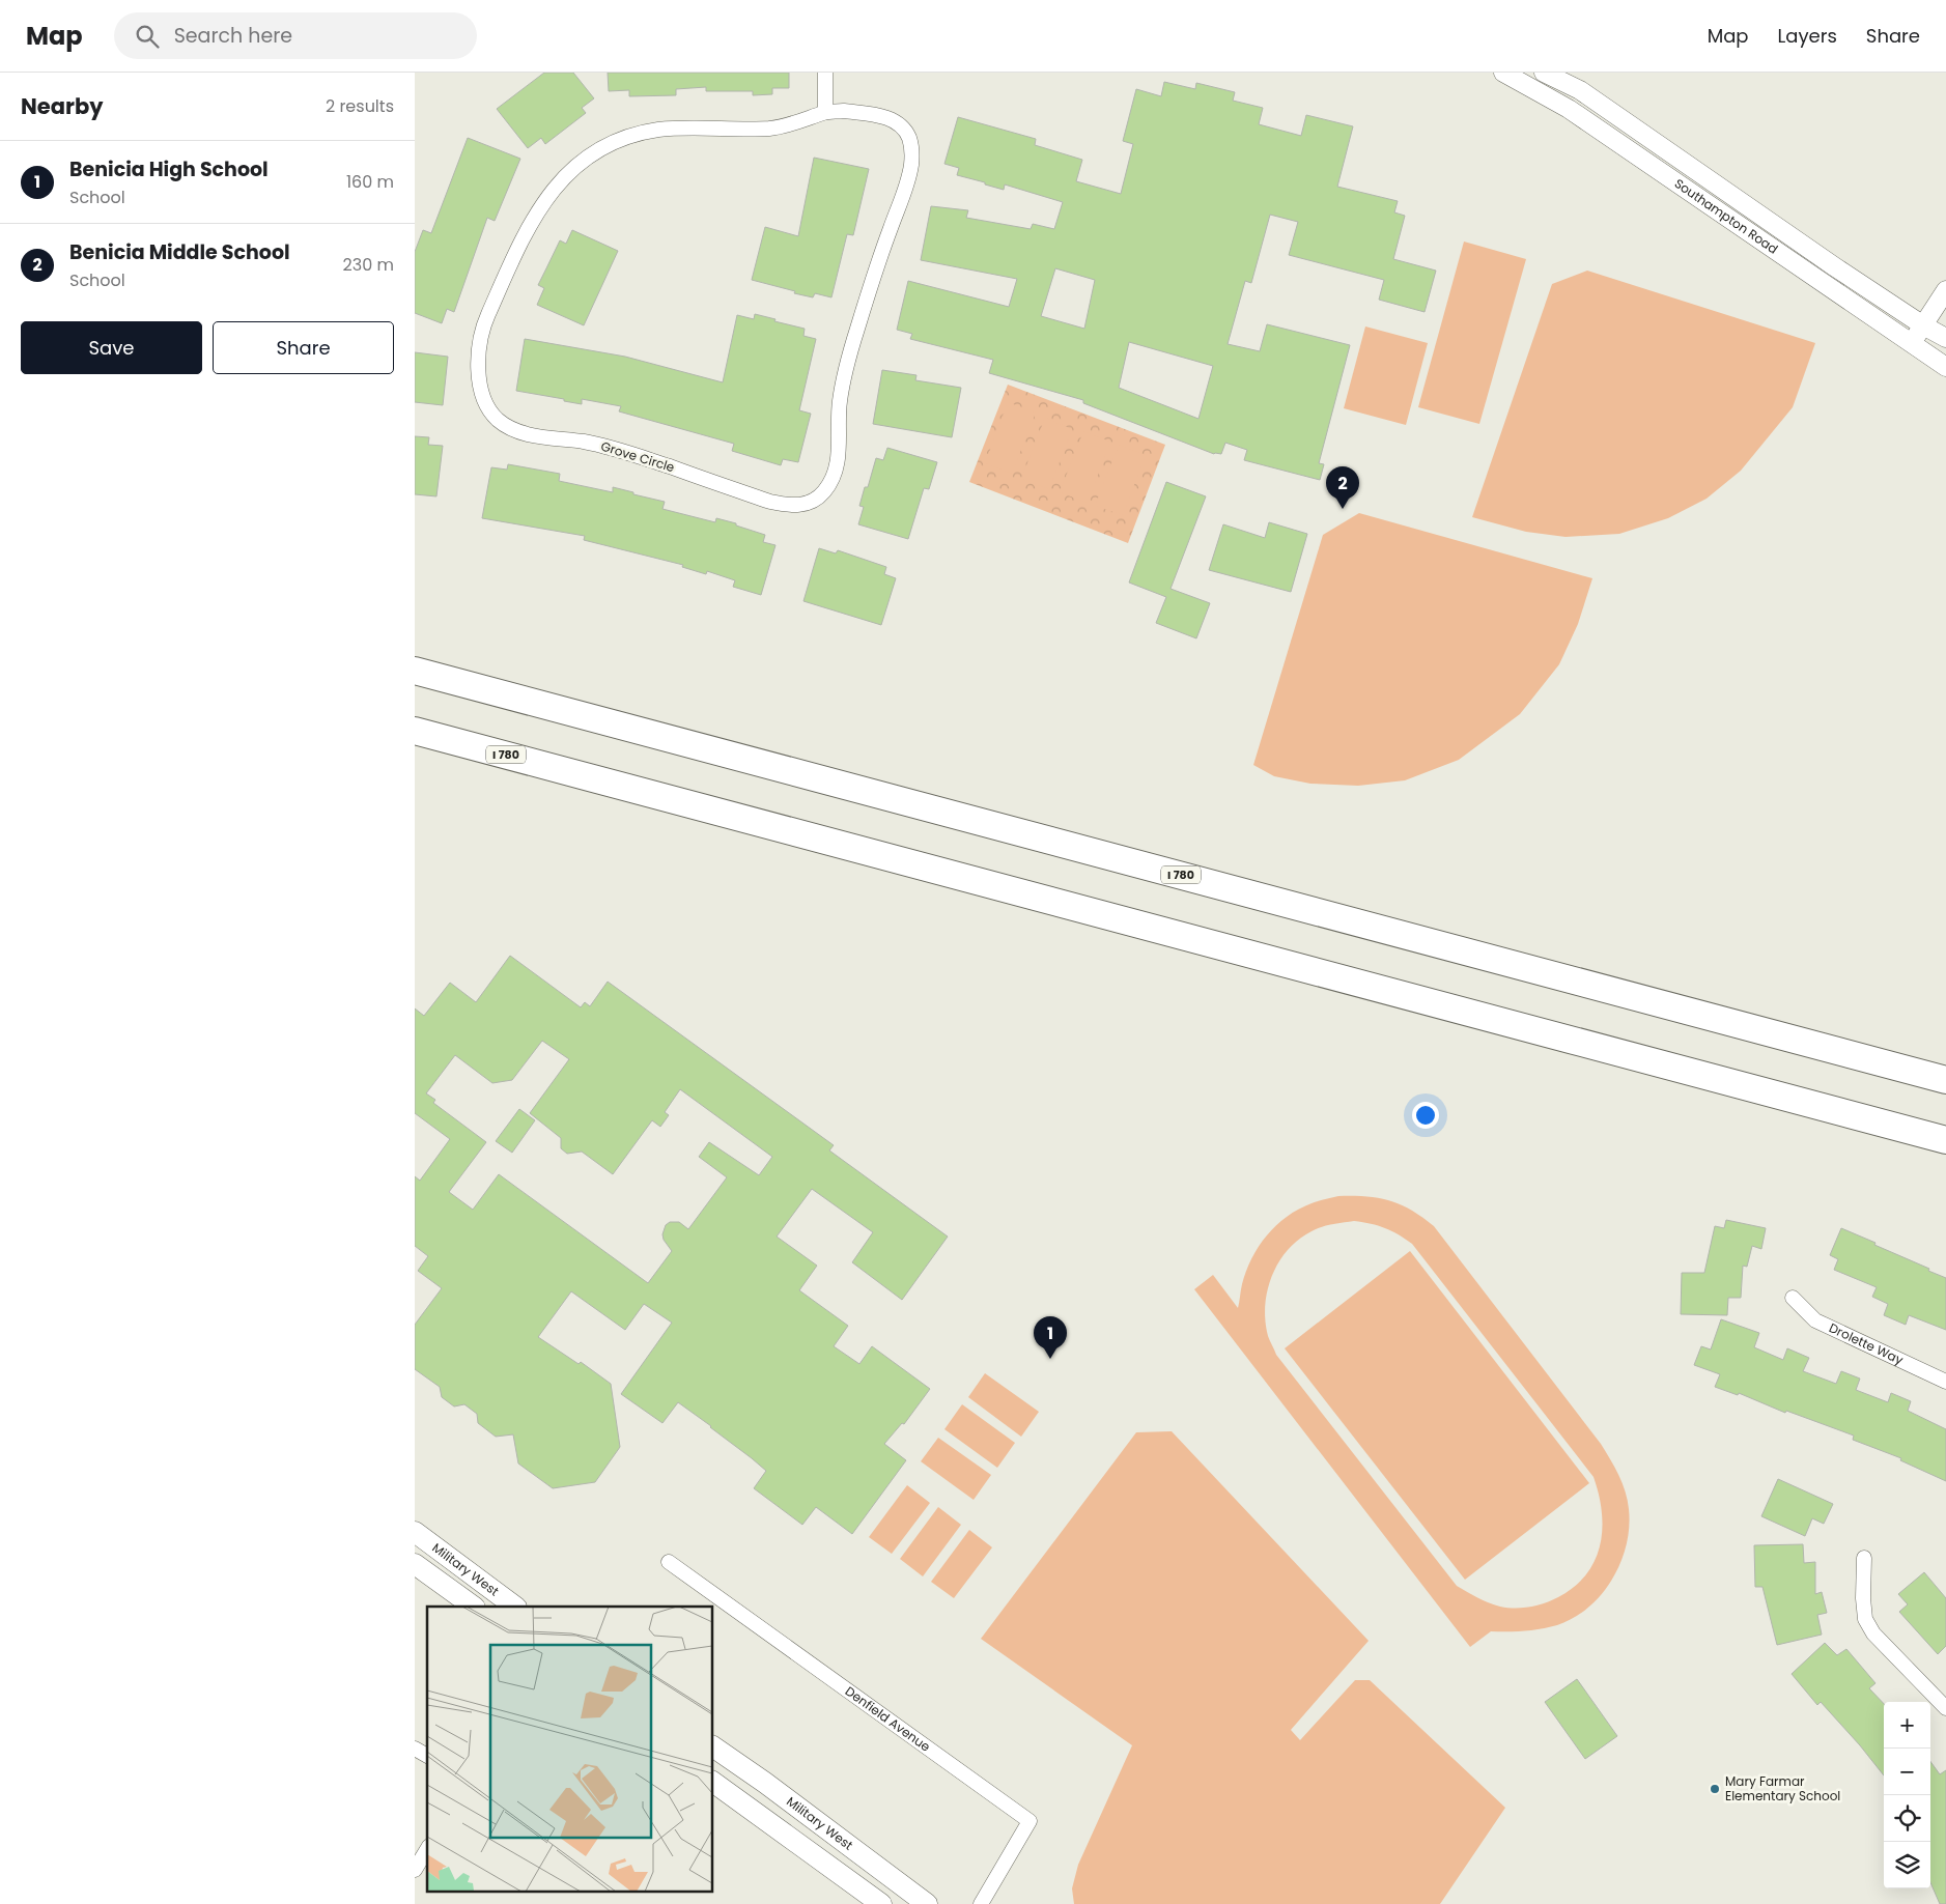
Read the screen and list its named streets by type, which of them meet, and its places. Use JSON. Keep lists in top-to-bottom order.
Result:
{
  "streets": {
    "highway": ["I 780"],
    "main road": ["Military West"],
    "street": [
      "Southampton Road",
      "Grove Circle",
      "Drolette Way",
      "Denfield Avenue"
    ]
  },
  "places": ["Mary Farmar Elementary School"],
  "page": {
    "header": "Map",
    "search": "Search here",
    "nav": ["Map", "Layers", "Share"],
    "heading": ["Nearby", "2 results"],
    "list": [
      {
        "mark": "1",
        "name": "Benicia High School",
        "note": "School",
        "value": "160 m"
      },
      {
        "mark": "2",
        "name": "Benicia Middle School",
        "note": "School",
        "value": "230 m"
      }
    ],
    "buttons": ["Save", "Share"],
    "pins": ["2", "1"],
    "map_buttons": ["+", "−"]
  }
}
